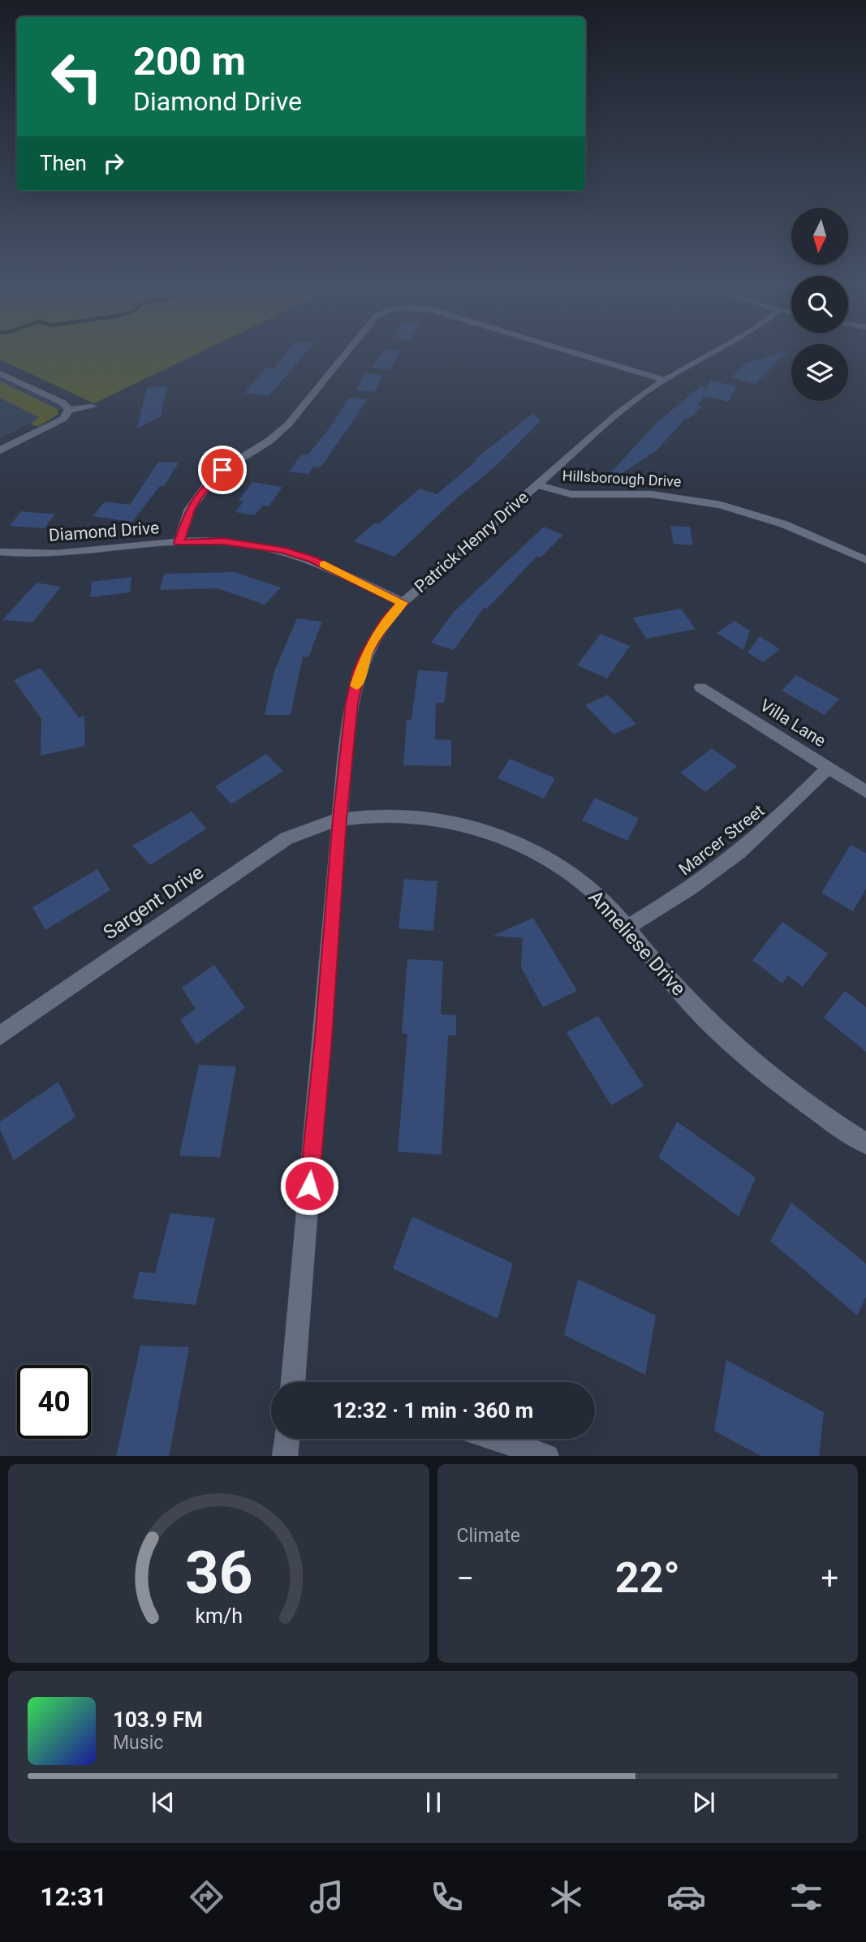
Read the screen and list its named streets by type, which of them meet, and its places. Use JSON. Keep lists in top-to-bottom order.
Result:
{
  "streets": {
    "street": [
      "Hillsborough Drive",
      "Diamond Drive",
      "Patrick Henry Drive",
      "Villa Lane",
      "Marcer Street",
      "Sargent Drive",
      "Anneliese Drive"
    ]
  },
  "crossings": [
    ["Hillsborough Drive", "Patrick Henry Drive"],
    ["Diamond Drive", "Patrick Henry Drive"],
    ["Patrick Henry Drive", "Sargent Drive"],
    ["Patrick Henry Drive", "Anneliese Drive"],
    ["Villa Lane", "Marcer Street"],
    ["Marcer Street", "Anneliese Drive"],
    ["Sargent Drive", "Anneliese Drive"]
  ],
  "north": "bottom",
  "page": {
    "turn": ["200 m", "Diamond Drive"],
    "then": "Then",
    "limit": "40",
    "trip": "12:32 · 1 min · 360 m",
    "tile": "Climate",
    "heat": ["−", "22°", "+"],
    "song": ["103.9 FM", "Music"],
    "tabs": "12:31",
    "gauge": ["36", "km/h"]
  }
}
